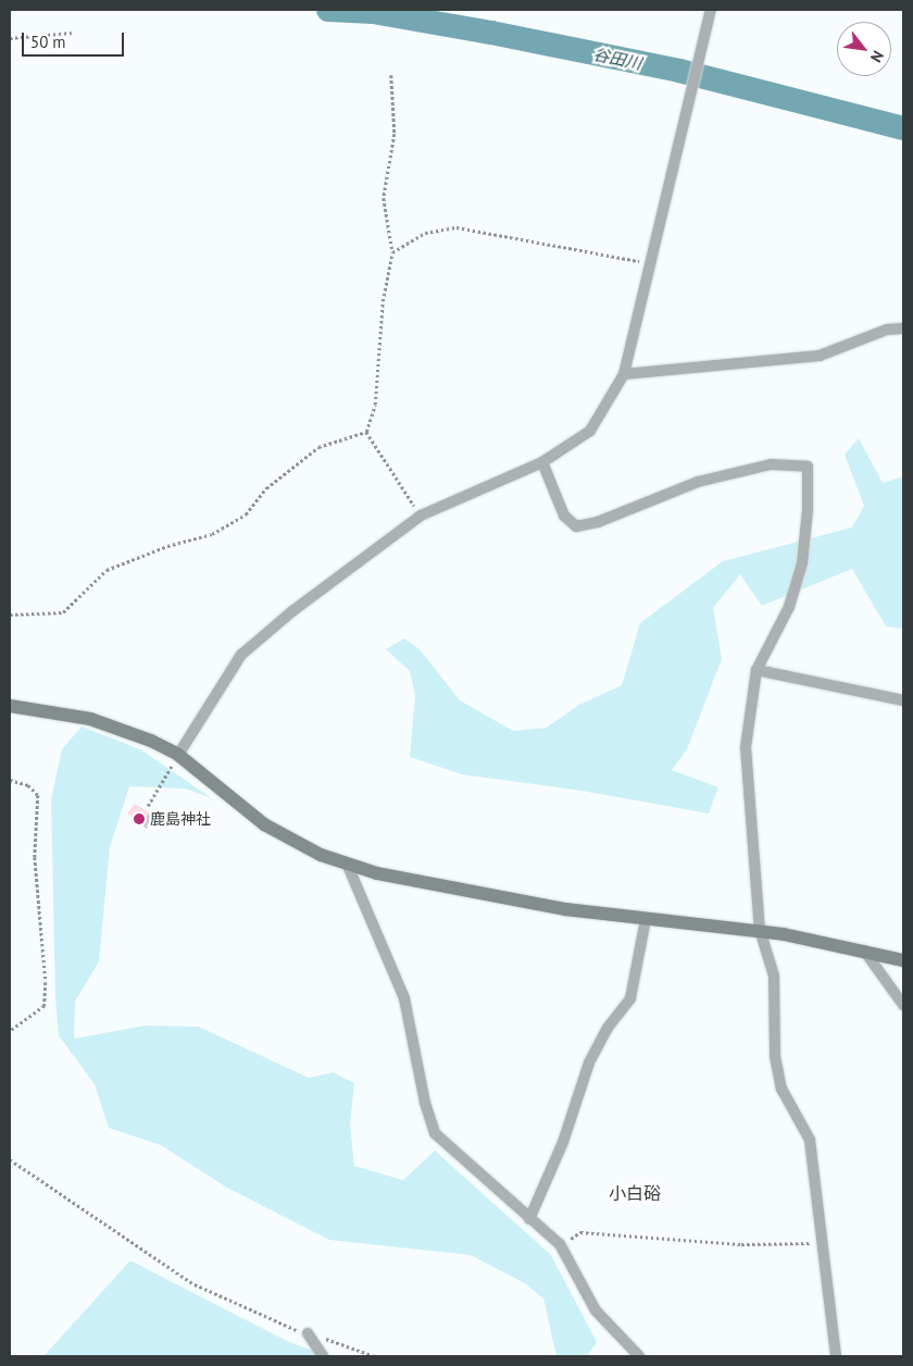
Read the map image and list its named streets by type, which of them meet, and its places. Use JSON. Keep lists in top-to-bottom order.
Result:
{
  "districts": ["小白硲"],
  "water": ["谷田川"],
  "places": ["鹿島神社"],
  "scale_bar": "50 m",
  "north": "bottom right"
}
